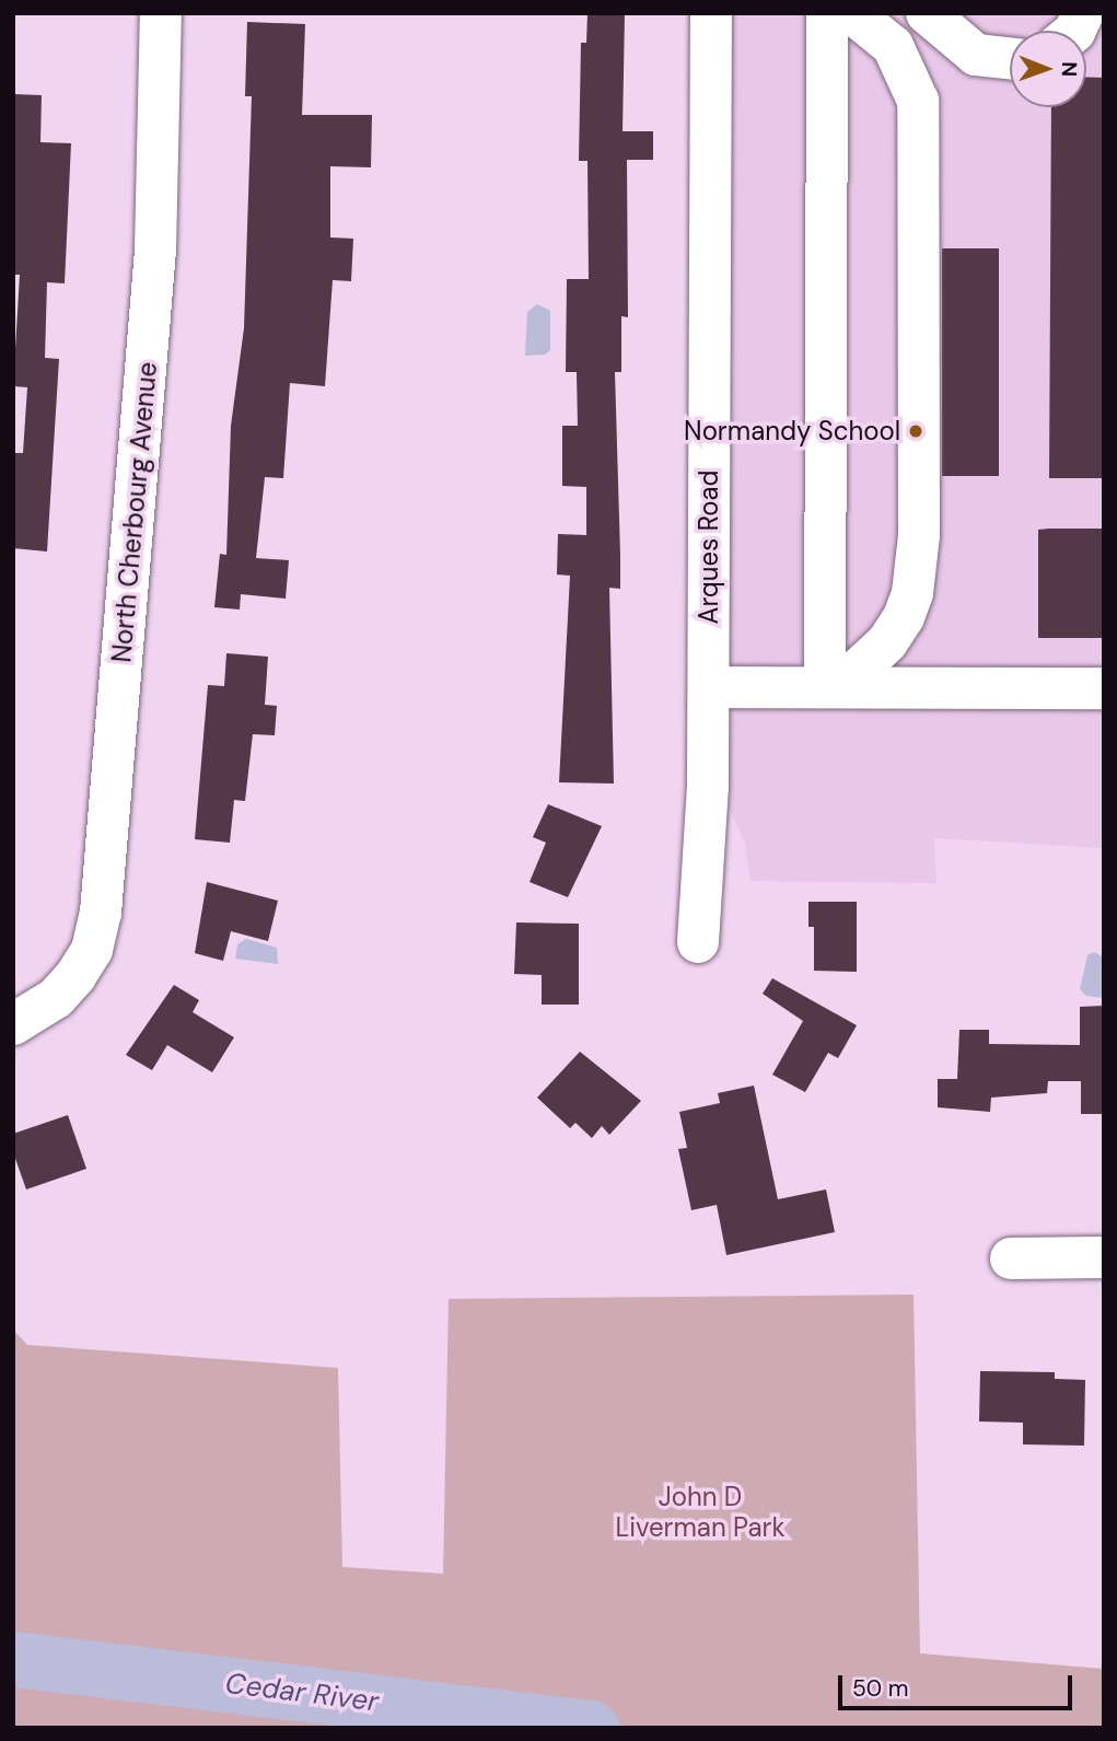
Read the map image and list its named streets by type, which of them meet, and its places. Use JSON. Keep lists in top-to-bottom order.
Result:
{
  "streets": {
    "street": ["North Cherbourg Avenue", "Arques Road"]
  },
  "water": ["Cedar River"],
  "parks": ["John D Liverman Park"],
  "places": ["Normandy School"],
  "scale_bar": "50 m",
  "north": "right"
}
